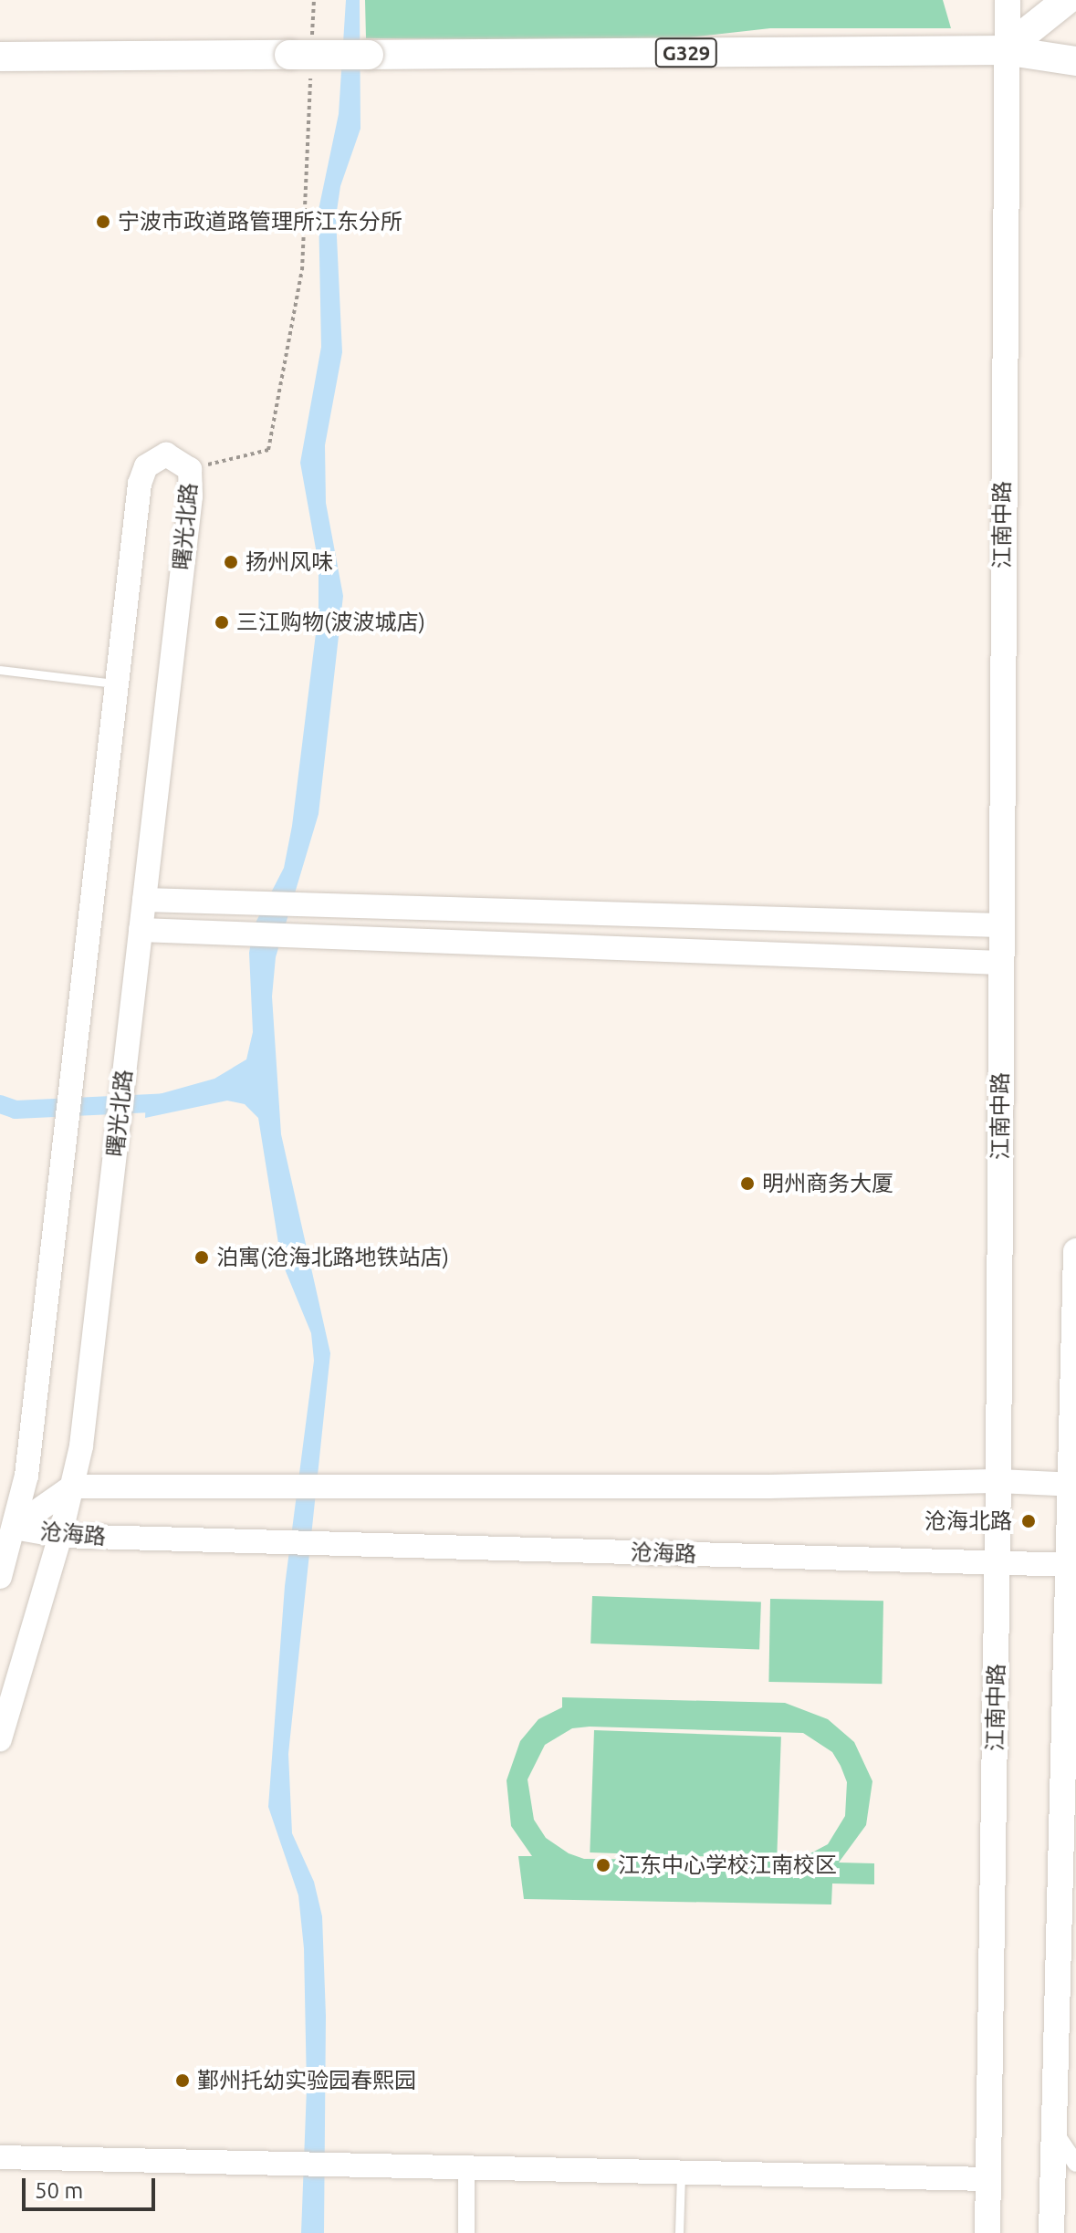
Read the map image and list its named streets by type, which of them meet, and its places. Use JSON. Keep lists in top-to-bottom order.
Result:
{
  "streets": {
    "highway": ["G329"],
    "main road": ["江南中路"],
    "street": ["曙光北路", "沧海路"]
  },
  "crossings": [
    ["G329", "江南中路"],
    ["江南中路", "沧海路"],
    ["曙光北路", "沧海路"]
  ],
  "places": [
    "宁波市政道路管理所江东分所",
    "扬州风味",
    "三江购物(波波城店)",
    "明州商务大厦",
    "泊寓(沧海北路地铁站店)",
    "沧海北路",
    "江东中心学校江南校区",
    "鄞州托幼实验园春熙园"
  ],
  "scale_bar": "50 m"
}
